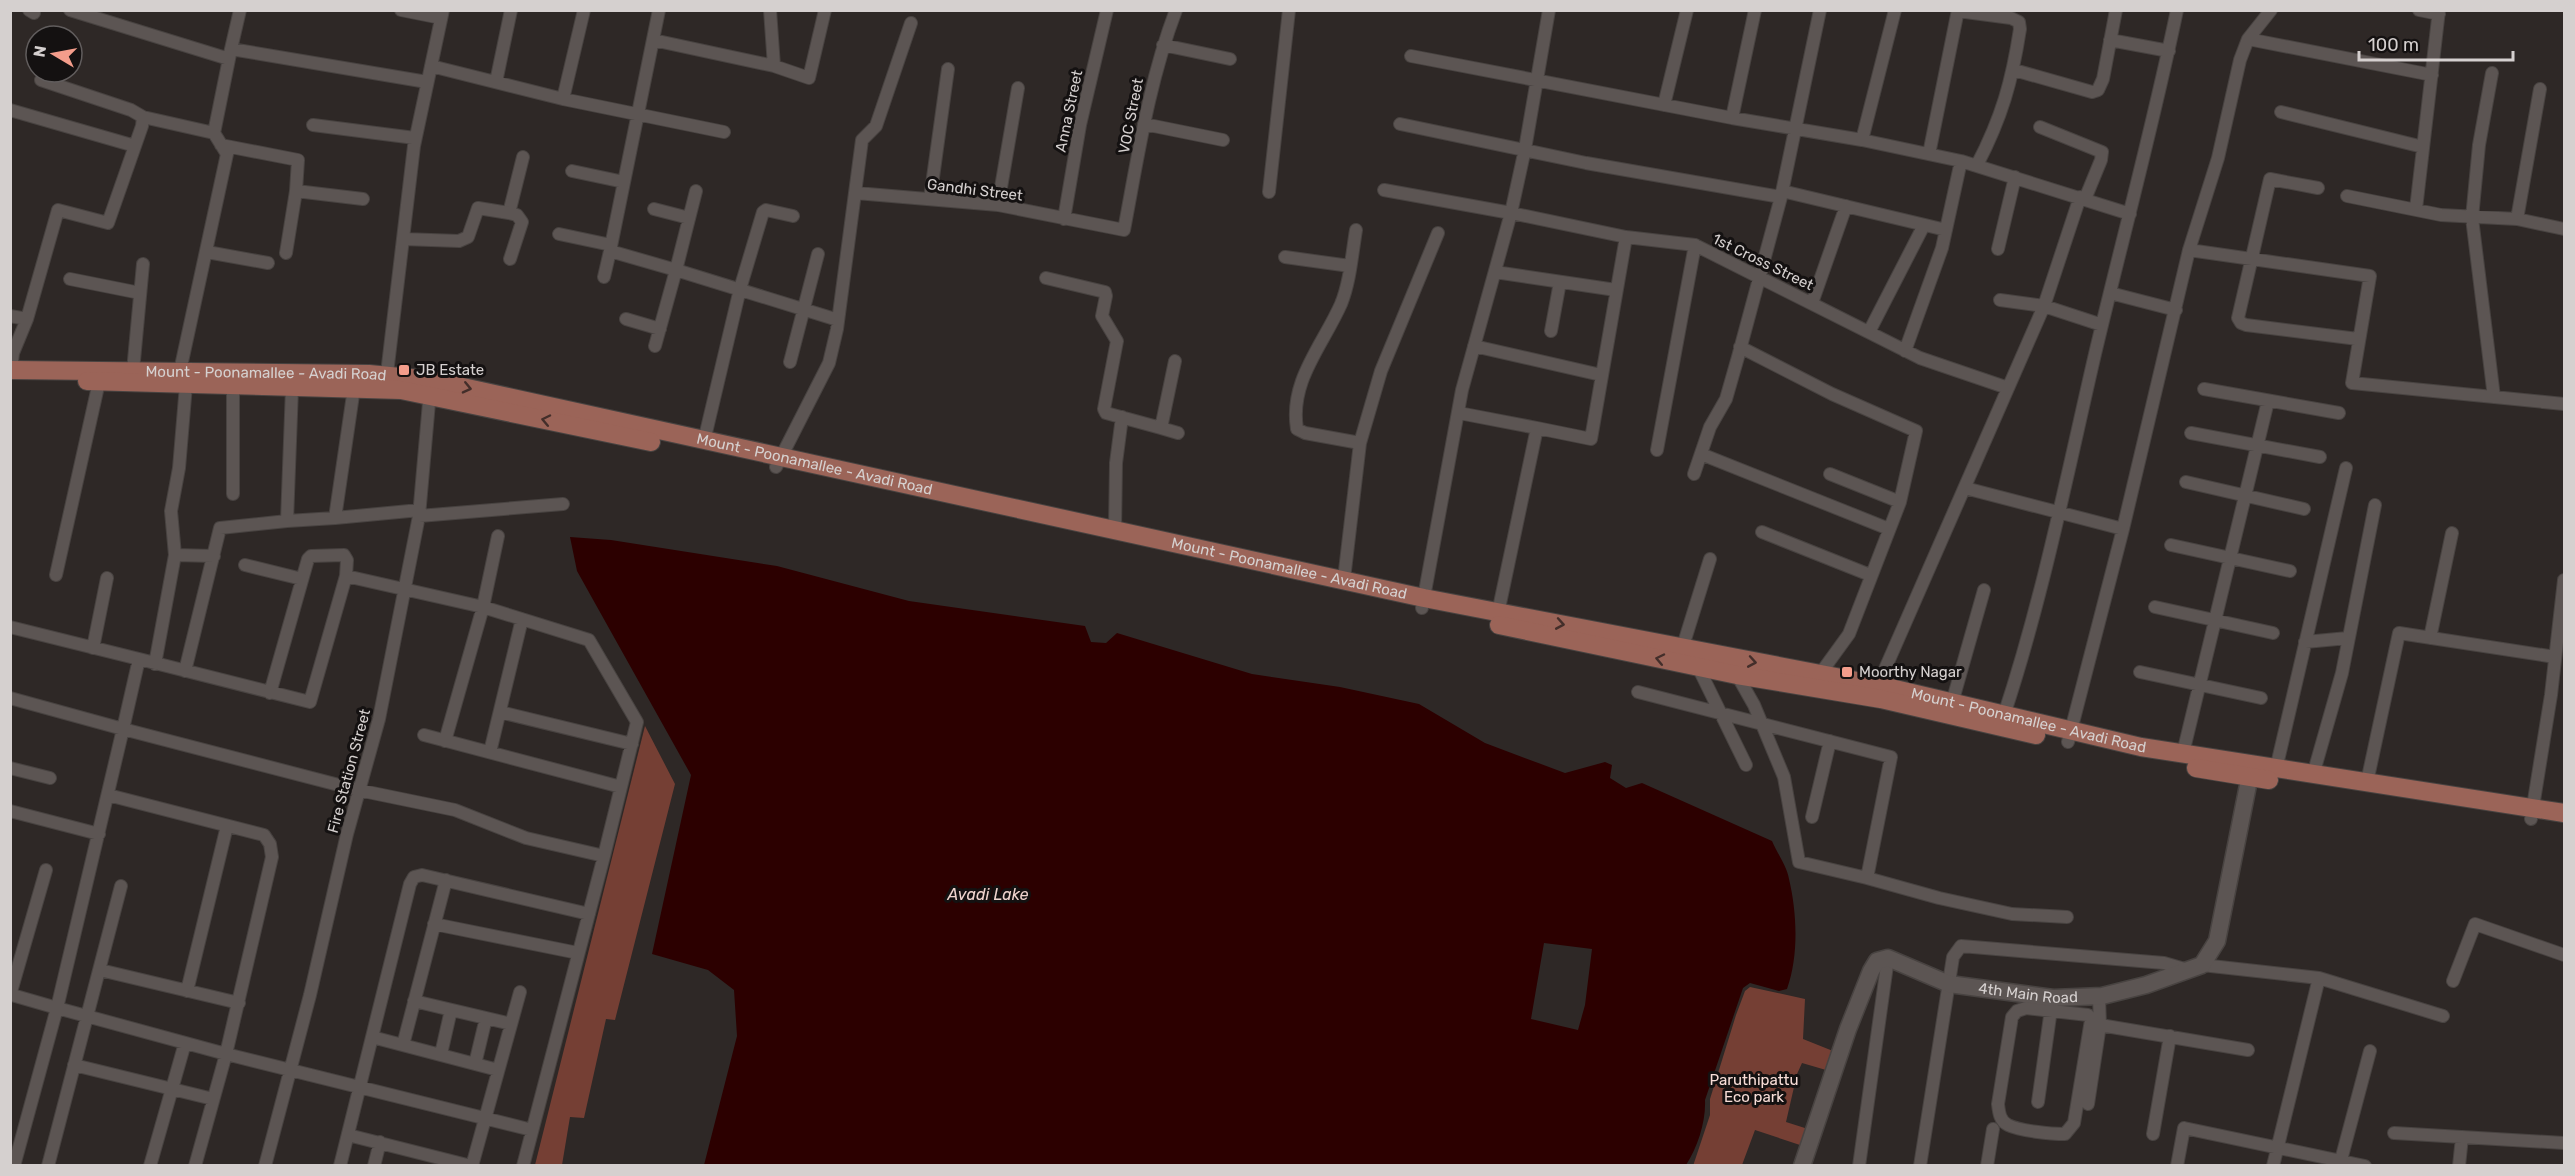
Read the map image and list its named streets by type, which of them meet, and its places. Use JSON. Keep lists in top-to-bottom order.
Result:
{
  "streets": {
    "main road": ["Mount - Poonamallee - Avadi Road", "4th Main Road"],
    "street": [
      "Anna Street",
      "VOC Street",
      "Gandhi Street",
      "1st Cross Street",
      "Fire Station Street"
    ]
  },
  "crossings": [
    ["Anna Street", "Gandhi Street"],
    ["VOC Street", "Gandhi Street"],
    ["Mount - Poonamallee - Avadi Road", "Fire Station Street"]
  ],
  "water": ["Avadi Lake"],
  "parks": ["Paruthipattu Eco park"],
  "places": {
    "transit": ["JB Estate", "Moorthy Nagar"]
  },
  "scale_bar": "100 m",
  "north": "left"
}
